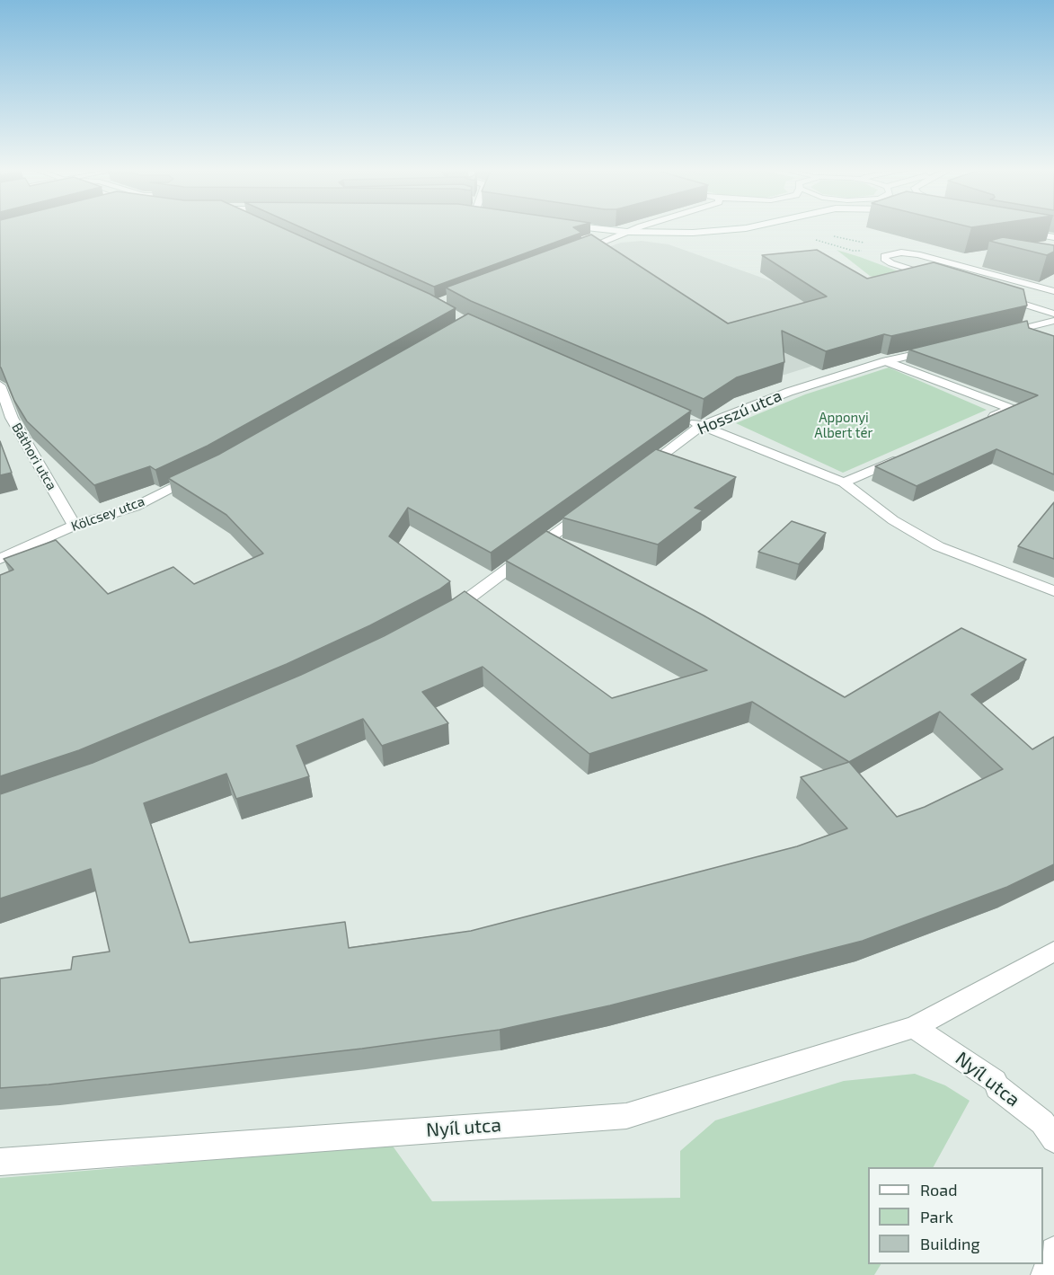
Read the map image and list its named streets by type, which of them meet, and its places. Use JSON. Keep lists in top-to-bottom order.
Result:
{
  "streets": {
    "street": [
      "Hosszú utca",
      "Báthori utca",
      "Kölcsey utca",
      "Nyíl utca"
    ]
  },
  "crossings": [
    ["Báthori utca", "Kölcsey utca"]
  ],
  "parks": ["Apponyi Albert tér"],
  "legend": ["Road", "Park", "Building"]
}
